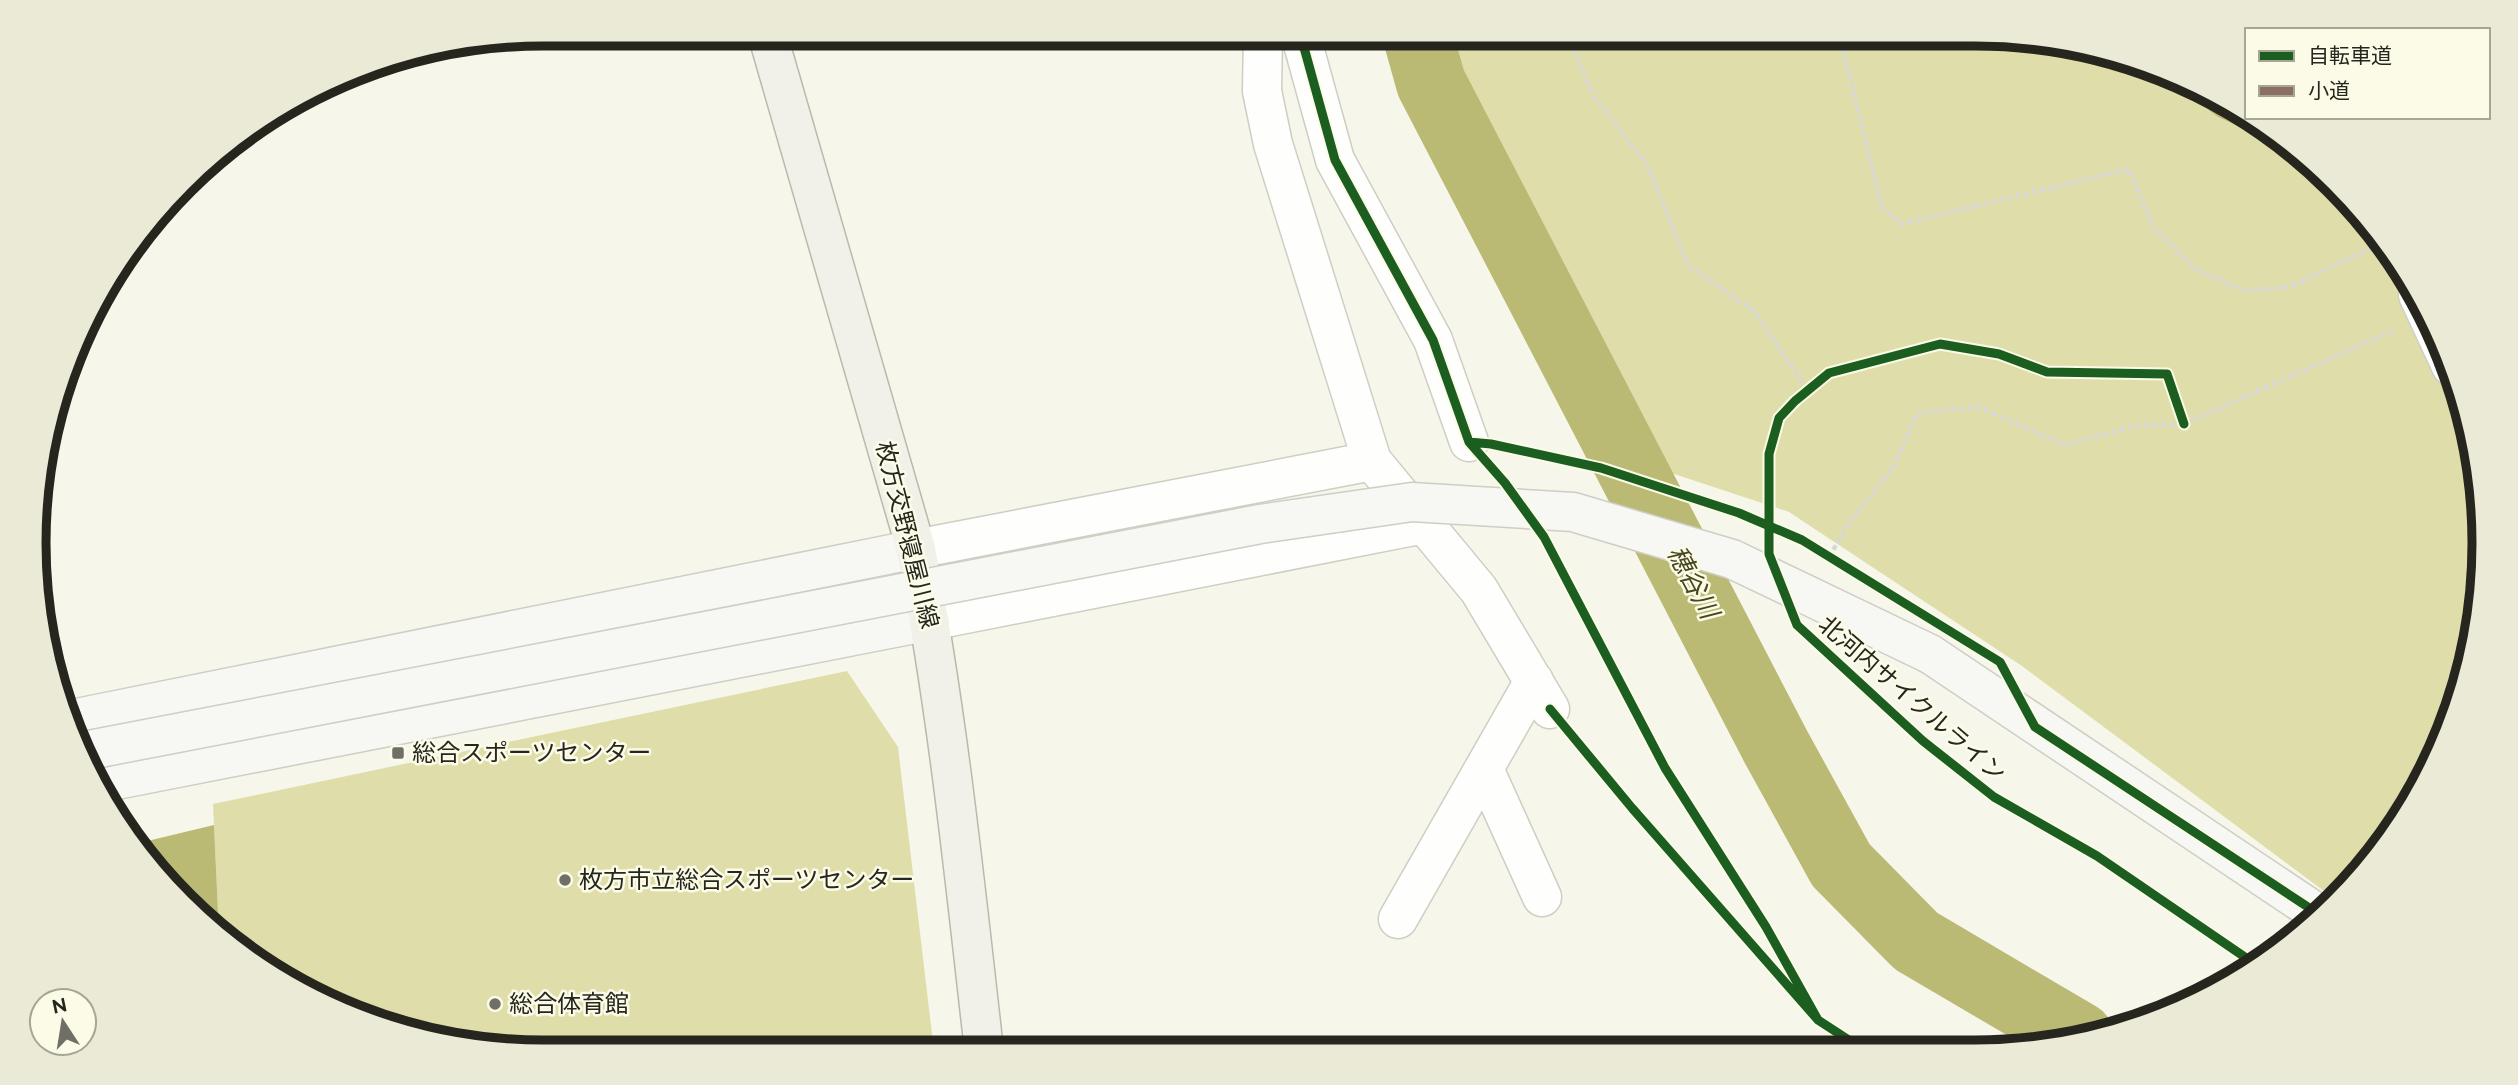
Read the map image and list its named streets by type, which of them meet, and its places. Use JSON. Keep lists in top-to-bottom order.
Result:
{
  "streets": {
    "main road": ["枚方交野寝屋川線"],
    "cycle path": ["北河内サイクルライン"]
  },
  "water": ["穂谷川"],
  "places": {
    "transit": ["総合スポーツセンター"],
    "other": ["枚方市立総合スポーツセンター", "総合体育館"]
  },
  "legend": ["自転車道", "小道"],
  "north": "top"
}
